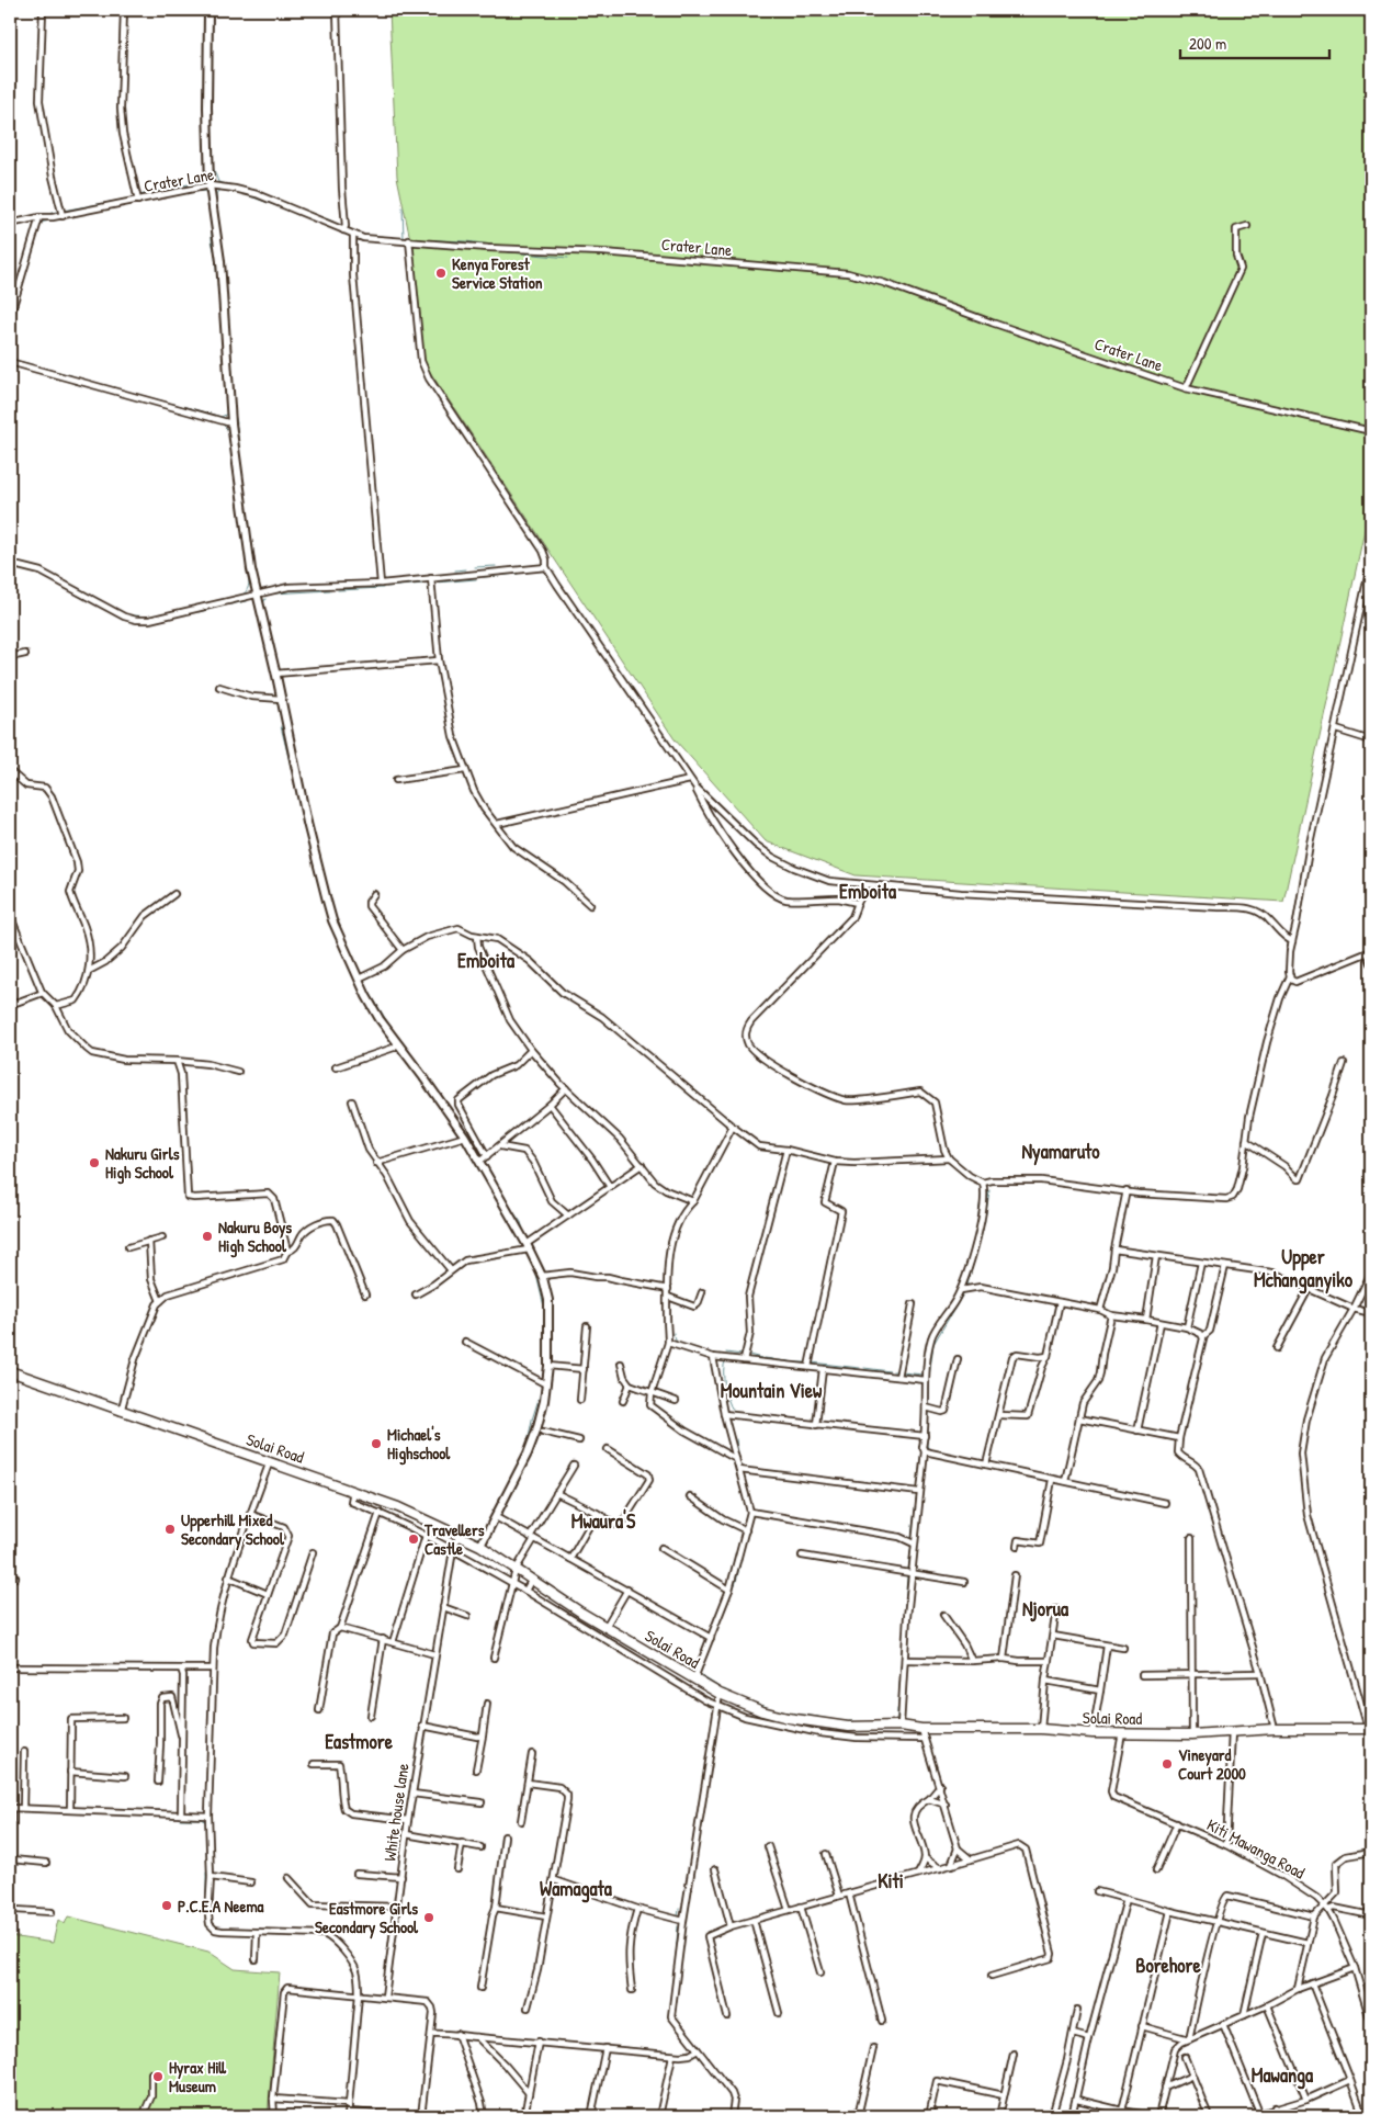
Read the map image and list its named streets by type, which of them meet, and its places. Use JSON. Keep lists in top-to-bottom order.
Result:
{
  "streets": {
    "highway": ["Solai Road"],
    "street": ["Crater Lane", "White house lane", "Kiti Mawanga Road"]
  },
  "crossings": [
    ["Solai Road", "White house lane"],
    ["Solai Road", "Kiti Mawanga Road"]
  ],
  "districts": [
    "Emboita",
    "Emboita",
    "Nyamaruto",
    "Upper Mchanganyiko",
    "Mountain View",
    "Mwaura'S",
    "Njorua",
    "Eastmore",
    "Kiti",
    "Wamagata",
    "Borehore",
    "Mawanga"
  ],
  "places": [
    "Kenya Forest Service Station",
    "Nakuru Girls High School",
    "Nakuru Boys High School",
    "Michael's Highschool",
    "Upperhill Mixed Secondary School",
    "Travellers Castle",
    "Vineyard Court 2000",
    "P.C.E.A Neema",
    "Eastmore Girls Secondary School",
    "Hyrax Hill Museum"
  ],
  "scale_bar": "200 m"
}
